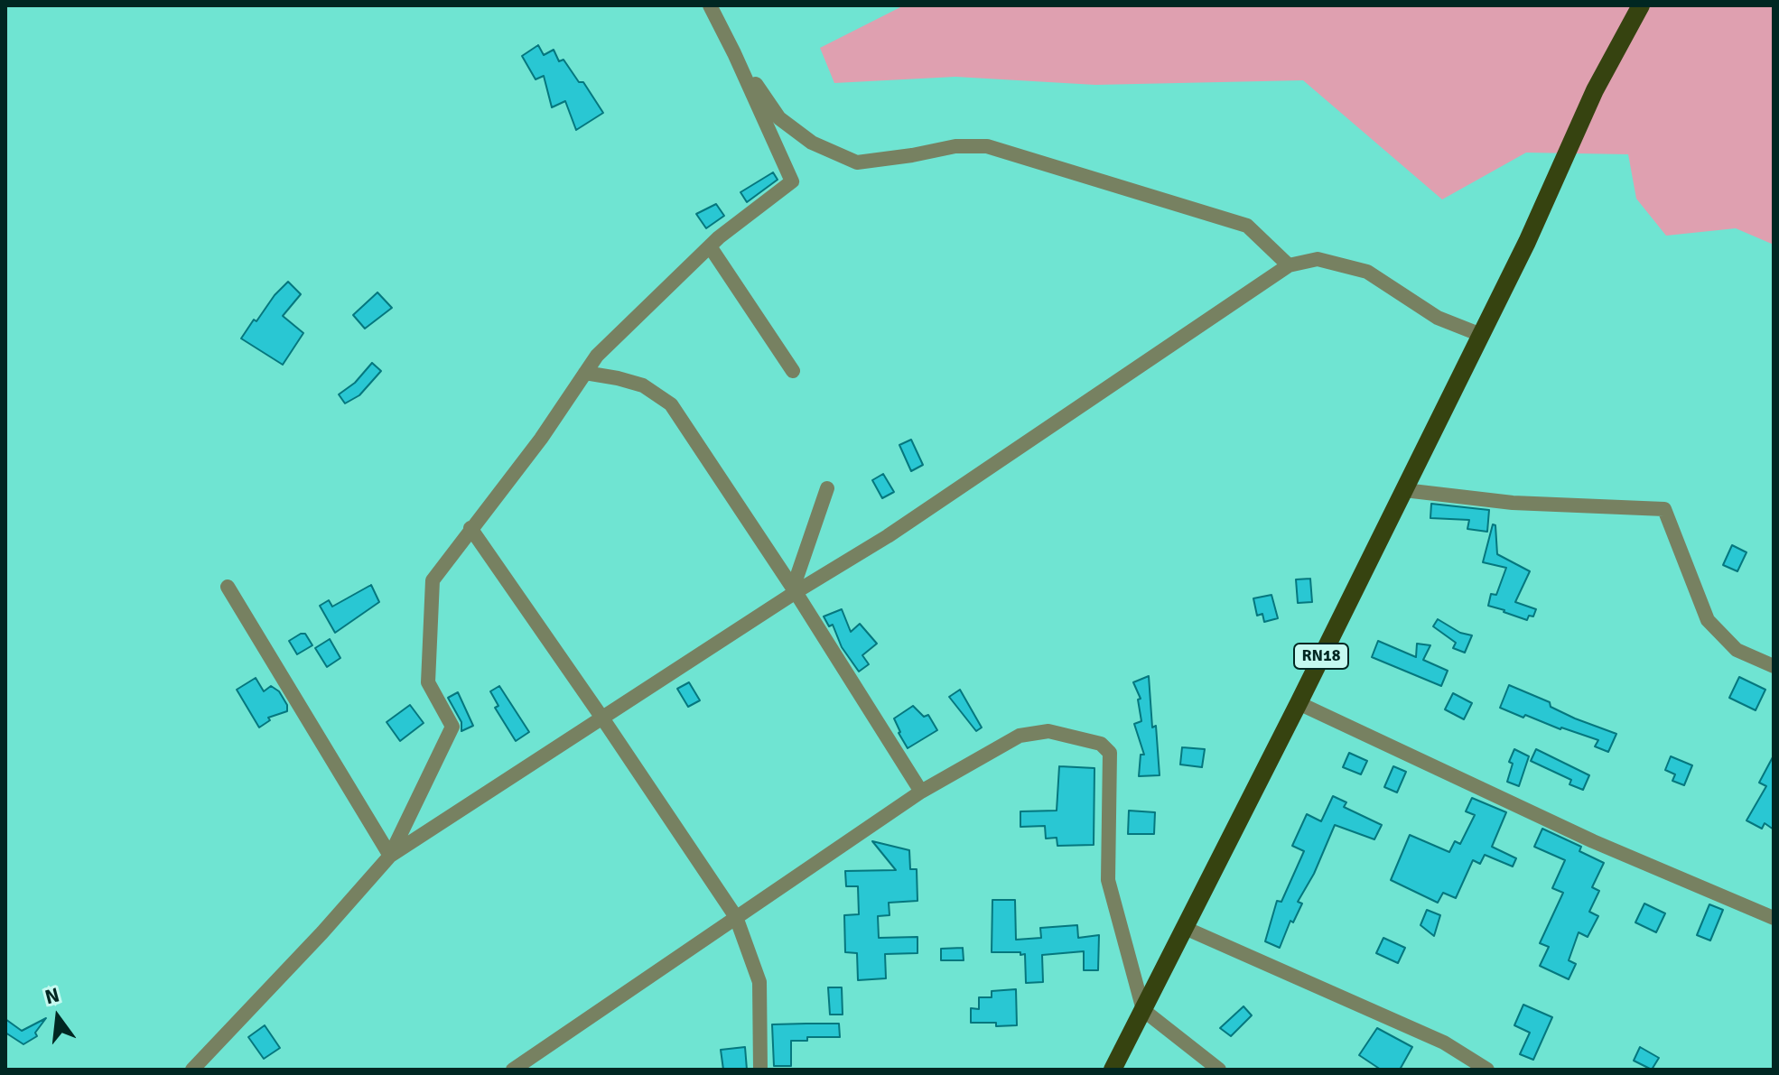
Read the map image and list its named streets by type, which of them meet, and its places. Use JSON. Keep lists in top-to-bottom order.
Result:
{
  "streets": {
    "main road": ["RN18"]
  },
  "north": "top"
}
